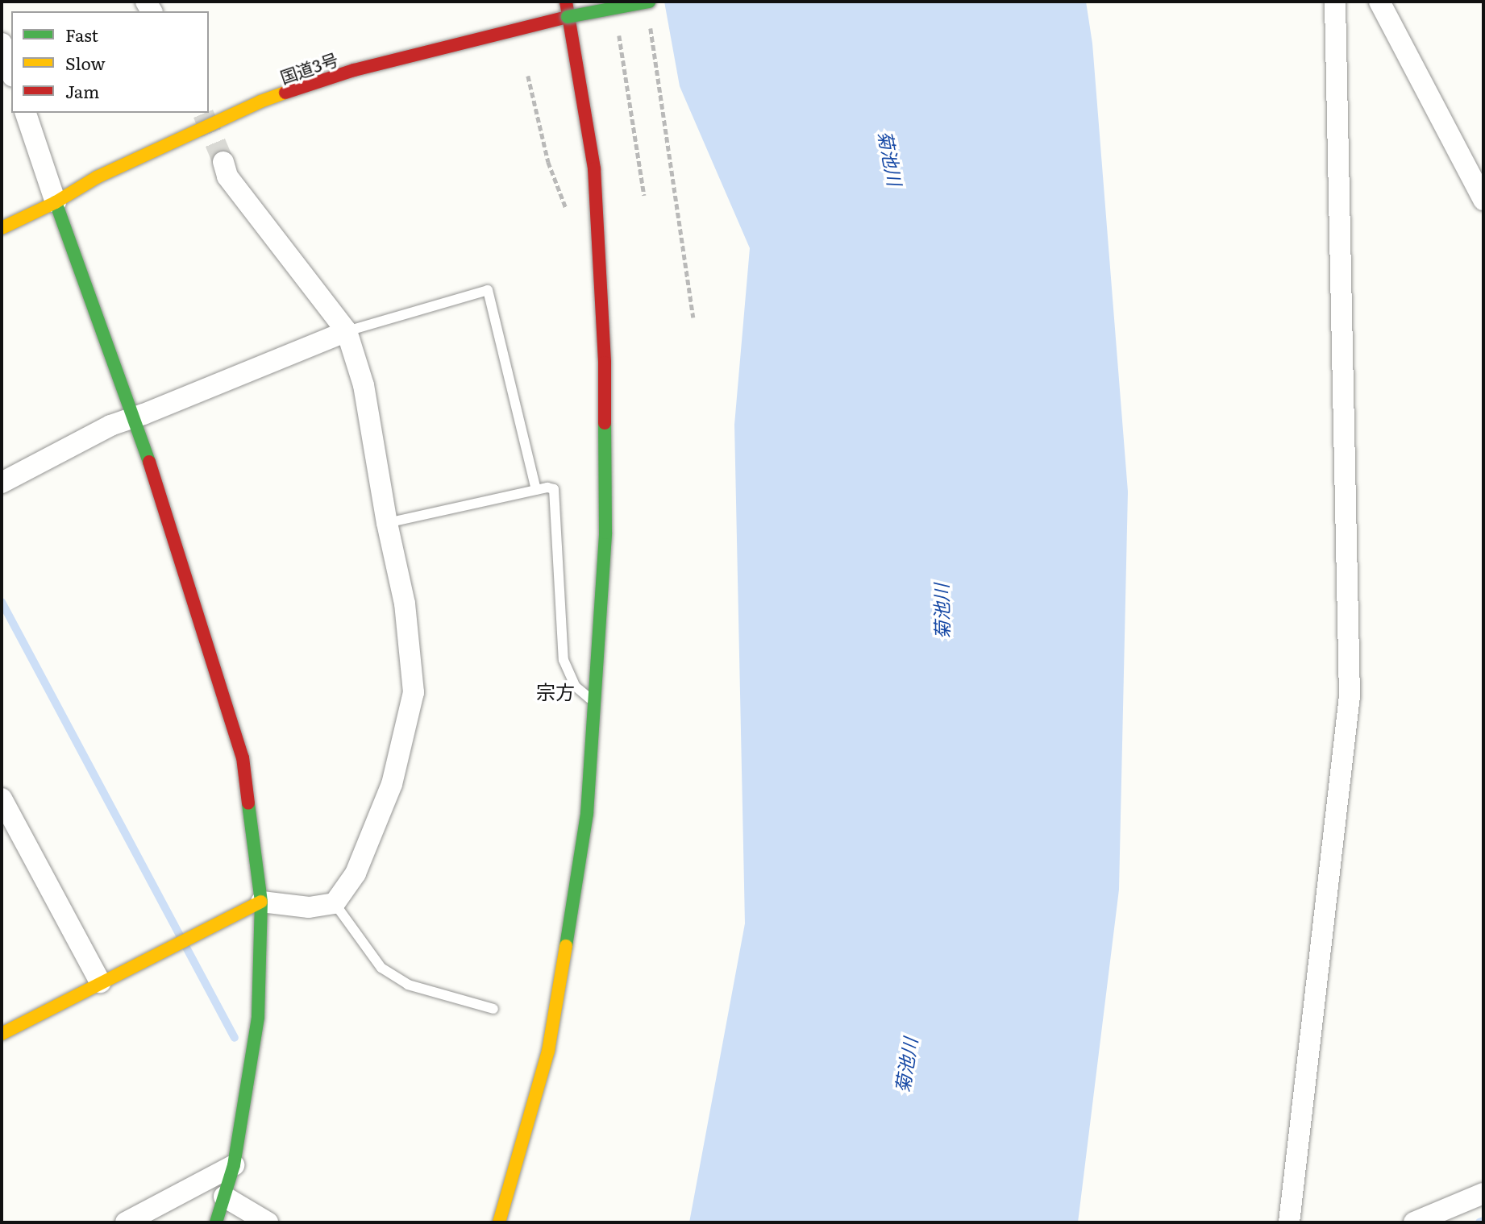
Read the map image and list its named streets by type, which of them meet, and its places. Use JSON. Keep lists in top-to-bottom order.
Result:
{
  "streets": {
    "main road": ["国道3号"]
  },
  "districts": ["宗方"],
  "water": ["菊池川"],
  "legend": ["Fast", "Slow", "Jam"]
}
